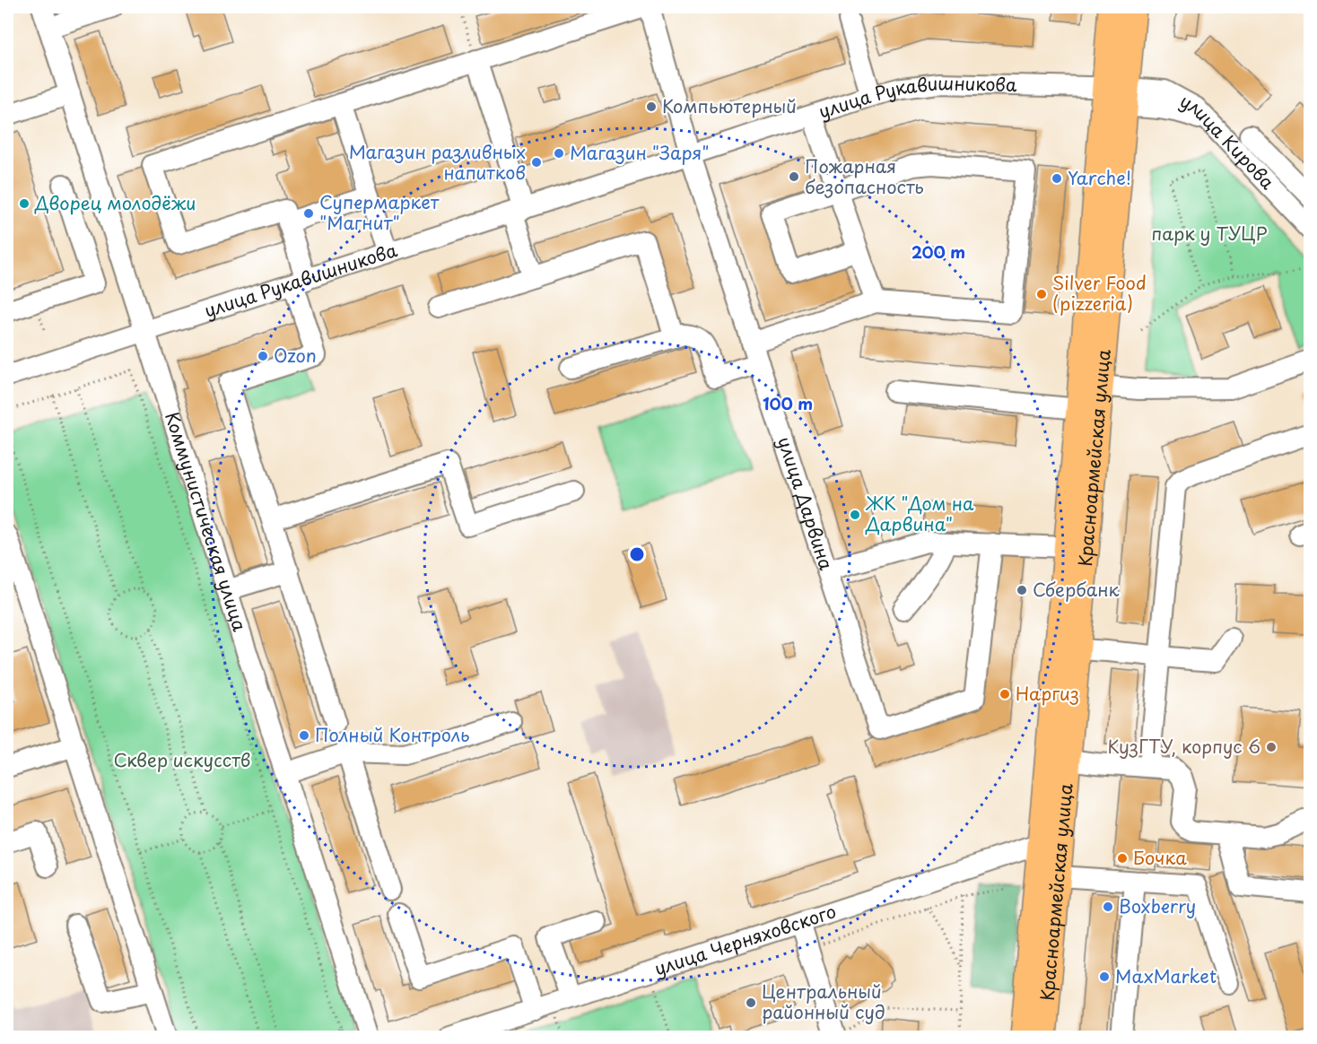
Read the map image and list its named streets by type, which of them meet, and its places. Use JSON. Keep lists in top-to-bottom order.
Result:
{
  "streets": {
    "main road": ["Красноармейская улица"],
    "street": [
      "улица Рукавишникова",
      "улица Кирова",
      "улица Дарвина",
      "Коммунистическая улица",
      "улица Черняховского"
    ]
  },
  "crossings": [
    ["улица Рукавишникова", "улица Кирова"],
    ["улица Рукавишникова", "Красноармейская улица"],
    ["улица Рукавишникова", "улица Дарвина"],
    ["улица Рукавишникова", "Коммунистическая улица"],
    ["Красноармейская улица", "улица Черняховского"]
  ],
  "parks": ["парк у ТУЦР", "Сквер искусств"],
  "places": [
    "Компьютерный",
    "Магазин \"Заря\"",
    "Магазин разливных напитков",
    "Пожарная безопасность",
    "Yarche!",
    "Дворец молодёжи",
    "Супермаркет \"Магнит\"",
    "Silver Food (pizzeria)",
    "Ozon",
    "ЖК \"Дом на Дарвина\"",
    "Сбербанк",
    "Наргиз",
    "Полный Контроль",
    "КузГТУ, корпус 6",
    "Бочка",
    "Boxberry",
    "MaxMarket",
    "Центральный районный суд"
  ],
  "rings": ["200 m", "100 m"]
}
